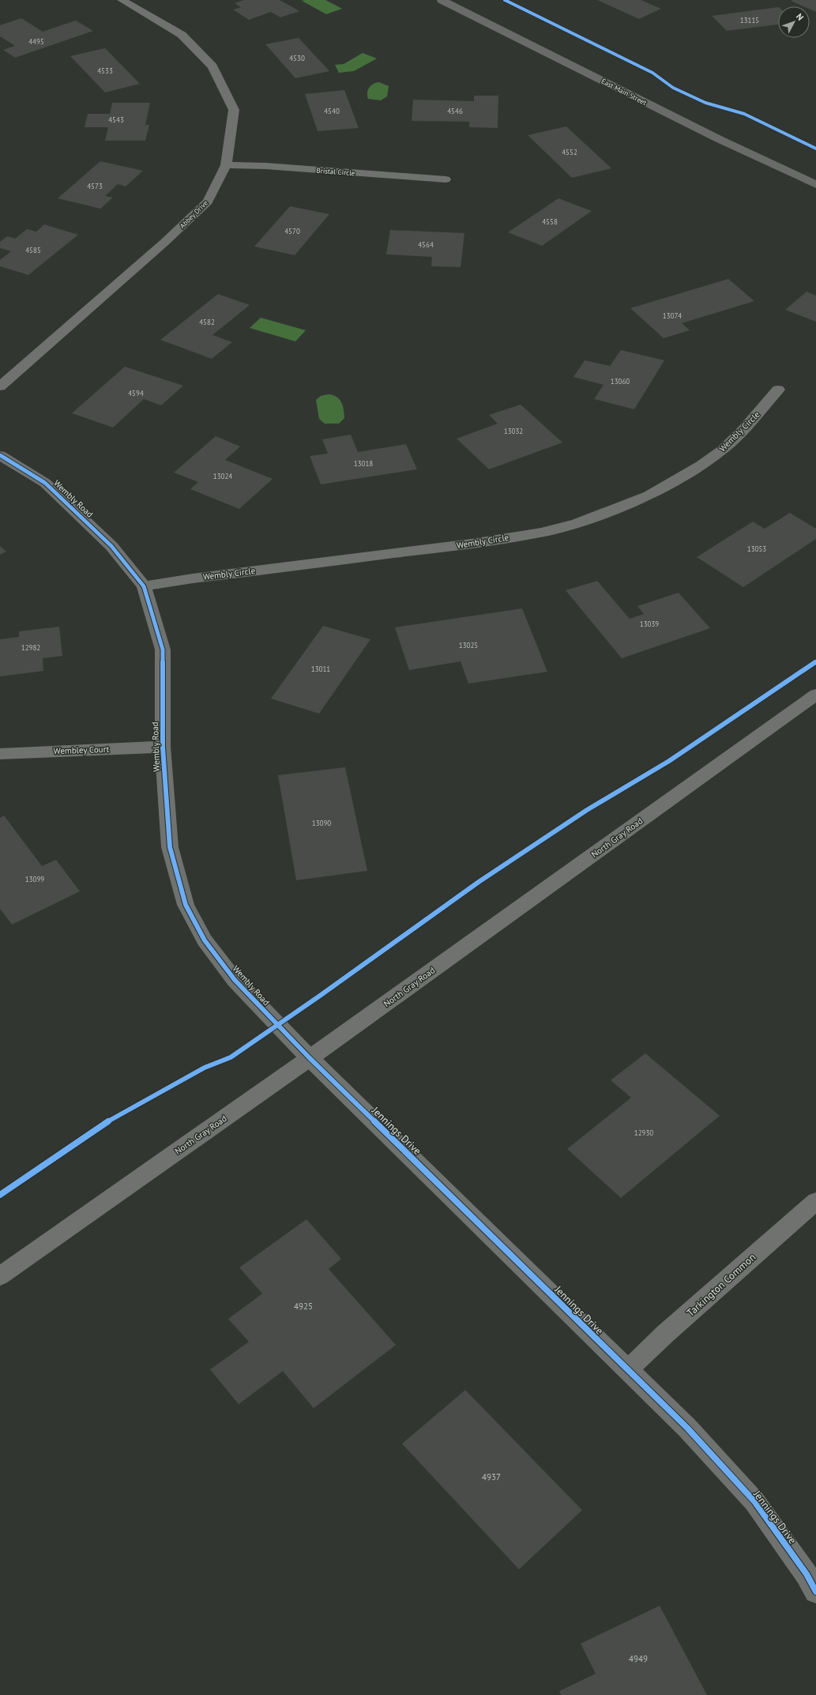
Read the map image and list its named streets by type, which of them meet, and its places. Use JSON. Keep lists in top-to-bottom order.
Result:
{
  "streets": {
    "main road": ["East Main Street"],
    "street": [
      "Bristal Circle",
      "Abbey Drive",
      "Wembly Circle",
      "Wembly Road",
      "Wembley Court",
      "North Gray Road",
      "Jennings Drive",
      "Tarkington Common"
    ]
  },
  "crossings": [
    ["Bristal Circle", "Abbey Drive"],
    ["Wembly Circle", "Wembly Road"],
    ["Wembly Road", "Wembley Court"],
    ["Wembly Road", "North Gray Road"],
    ["Wembly Road", "Jennings Drive"],
    ["North Gray Road", "Jennings Drive"],
    ["Jennings Drive", "Tarkington Common"]
  ],
  "house_numbers": [
    "13115",
    "4495",
    "4530",
    "4533",
    "4540",
    "4546",
    "4543",
    "4552",
    "4573",
    "4558",
    "4570",
    "4564",
    "4585",
    "13074",
    "4582",
    "13060",
    "4594",
    "13032",
    "13018",
    "13024",
    "13053",
    "13039",
    "13025",
    "12982",
    "13011",
    "13090",
    "13099",
    "12930",
    "4925",
    "4937",
    "4949"
  ],
  "north": "top right"
}
